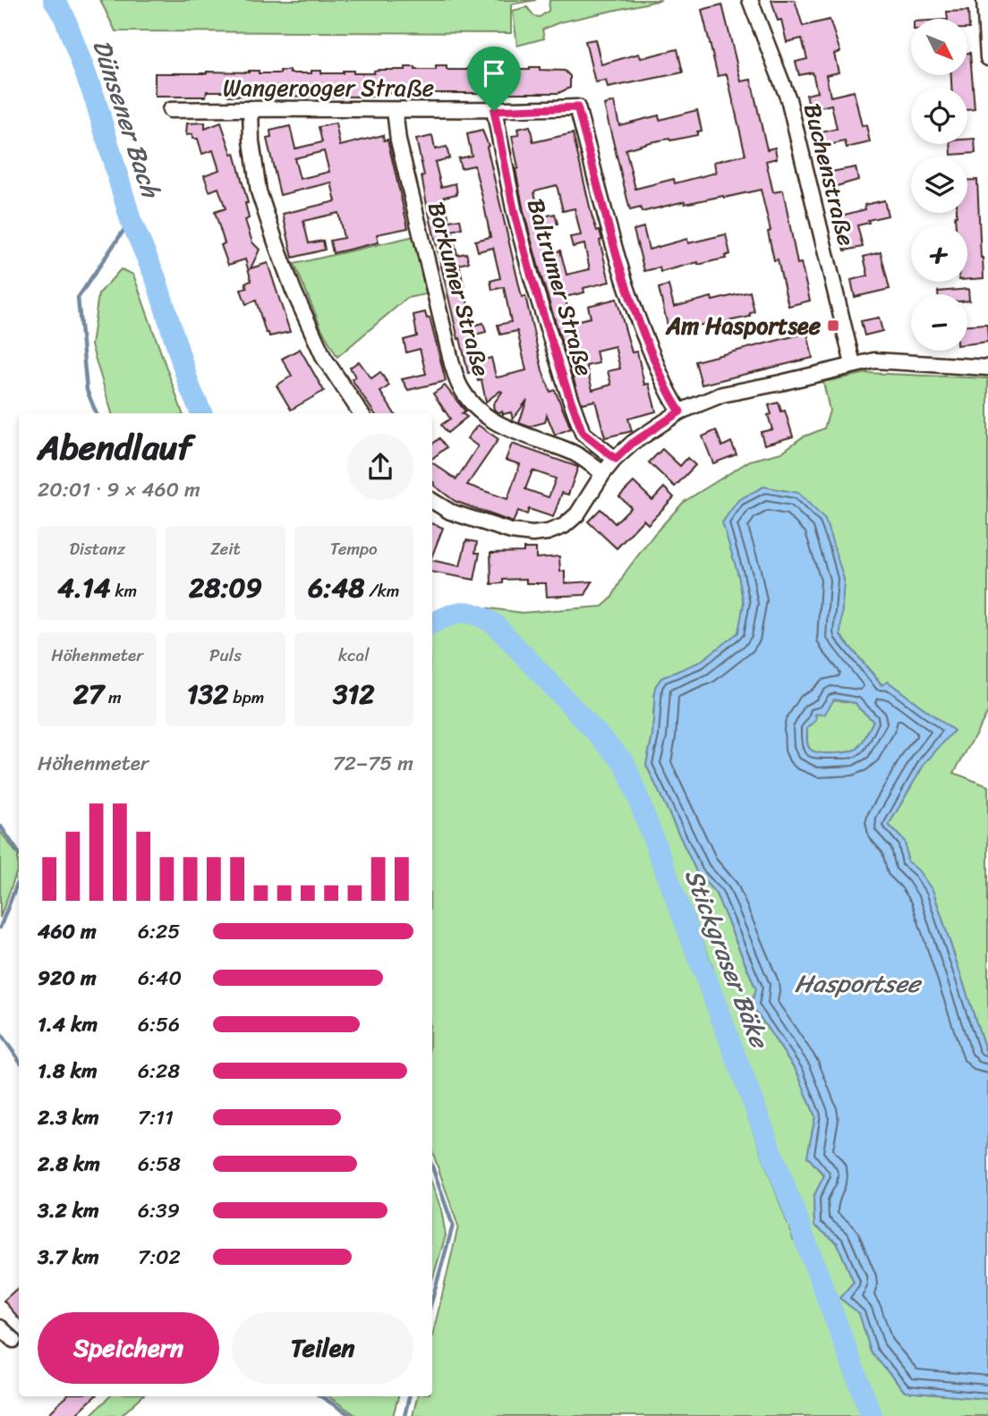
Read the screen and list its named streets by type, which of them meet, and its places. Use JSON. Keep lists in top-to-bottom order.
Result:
{
  "streets": {
    "street": [
      "Wangerooger Straße",
      "Buchenstraße",
      "Baltrumer Straße",
      "Borkumer Straße"
    ]
  },
  "crossings": [
    ["Wangerooger Straße", "Baltrumer Straße"],
    ["Wangerooger Straße", "Borkumer Straße"]
  ],
  "water": ["Dünsener Bach", "Stickgraser Bäke", "Hasportsee"],
  "places": {
    "transit": ["Am Hasportsee"]
  },
  "north": "bottom right",
  "page": {
    "map_buttons": ["+", "−"],
    "heading": ["Abendlauf", "20:01 · 9 × 460 m"],
    "stats": [
      ["Distanz", "4.14 km"],
      ["Zeit", "28:09"],
      ["Tempo", "6:48 /km"],
      ["Höhenmeter", "27 m"],
      ["Puls", "132 bpm"],
      ["kcal", "312"]
    ],
    "chart": ["Höhenmeter", "72–75 m"],
    "list": [
      {
        "name": "460 m",
        "note": "6:25"
      },
      {
        "name": "920 m",
        "note": "6:40"
      },
      {
        "name": "1.4 km",
        "note": "6:56"
      },
      {
        "name": "1.8 km",
        "note": "6:28"
      },
      {
        "name": "2.3 km",
        "note": "7:11"
      },
      {
        "name": "2.8 km",
        "note": "6:58"
      },
      {
        "name": "3.2 km",
        "note": "6:39"
      },
      {
        "name": "3.7 km",
        "note": "7:02"
      }
    ],
    "buttons": ["Speichern", "Teilen"]
  }
}
